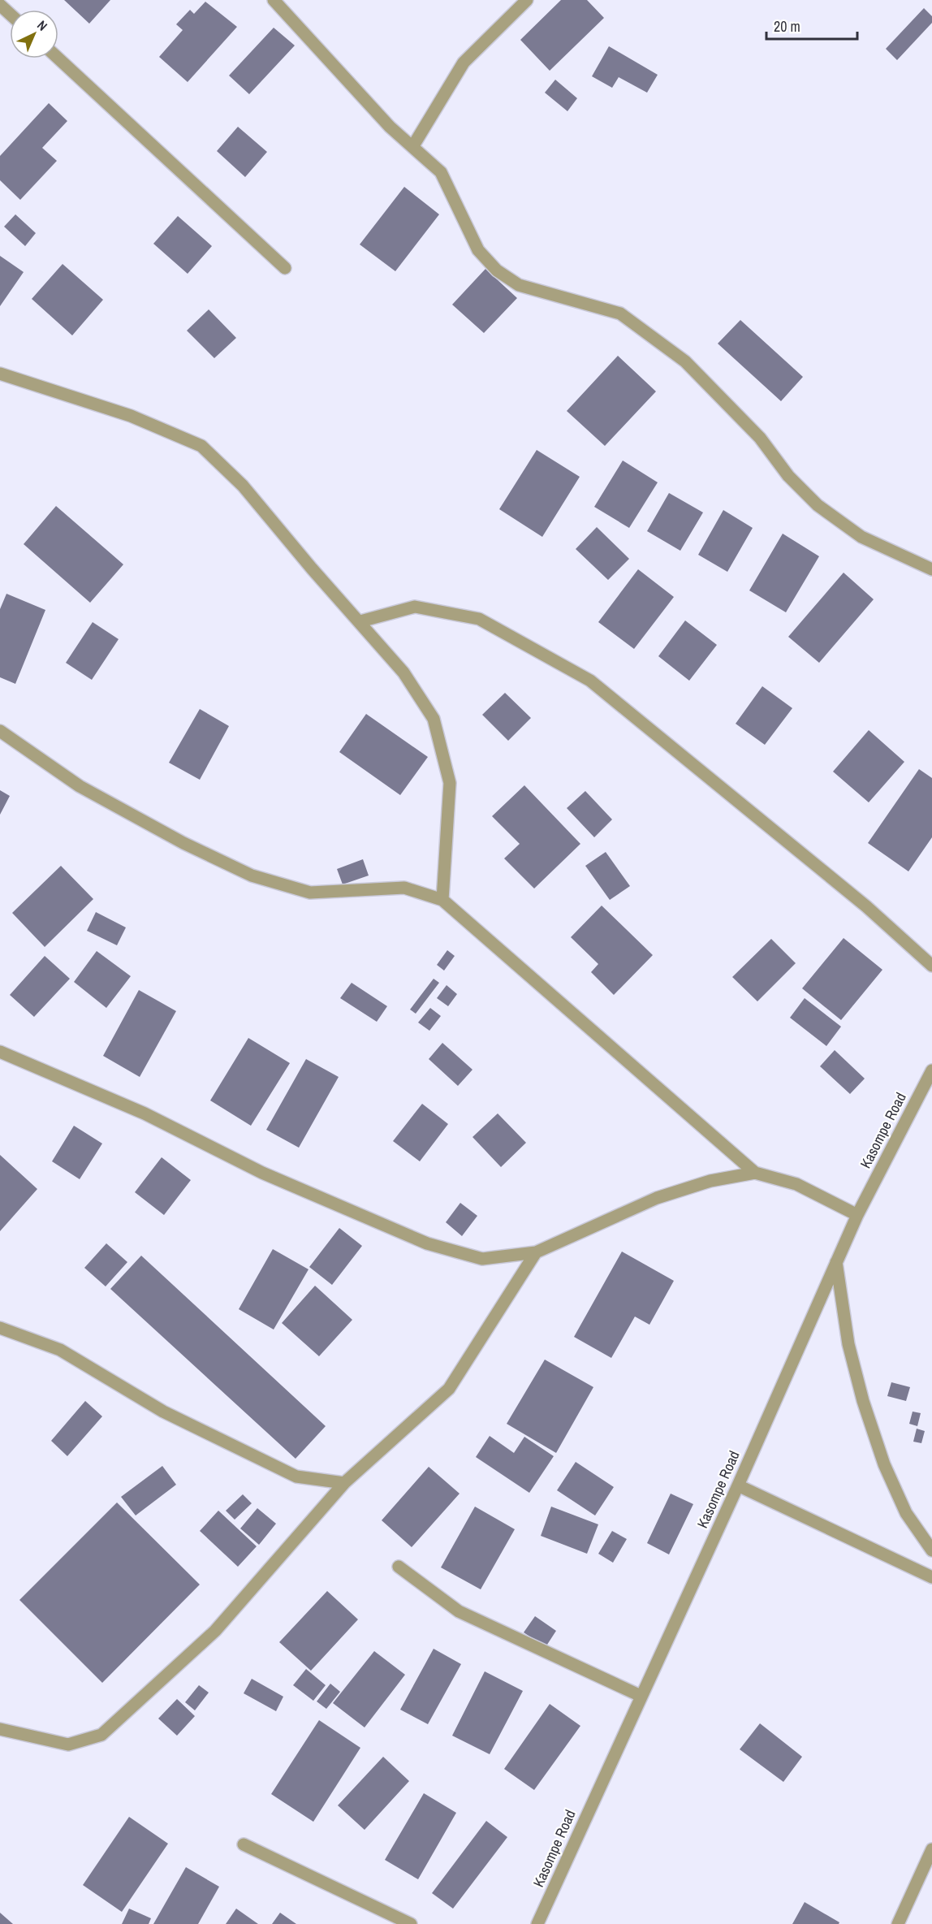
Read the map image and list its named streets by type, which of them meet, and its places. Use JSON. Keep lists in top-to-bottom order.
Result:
{
  "streets": {
    "street": ["Kasompe Road"]
  },
  "scale_bar": "20 m",
  "north": "top right"
}
